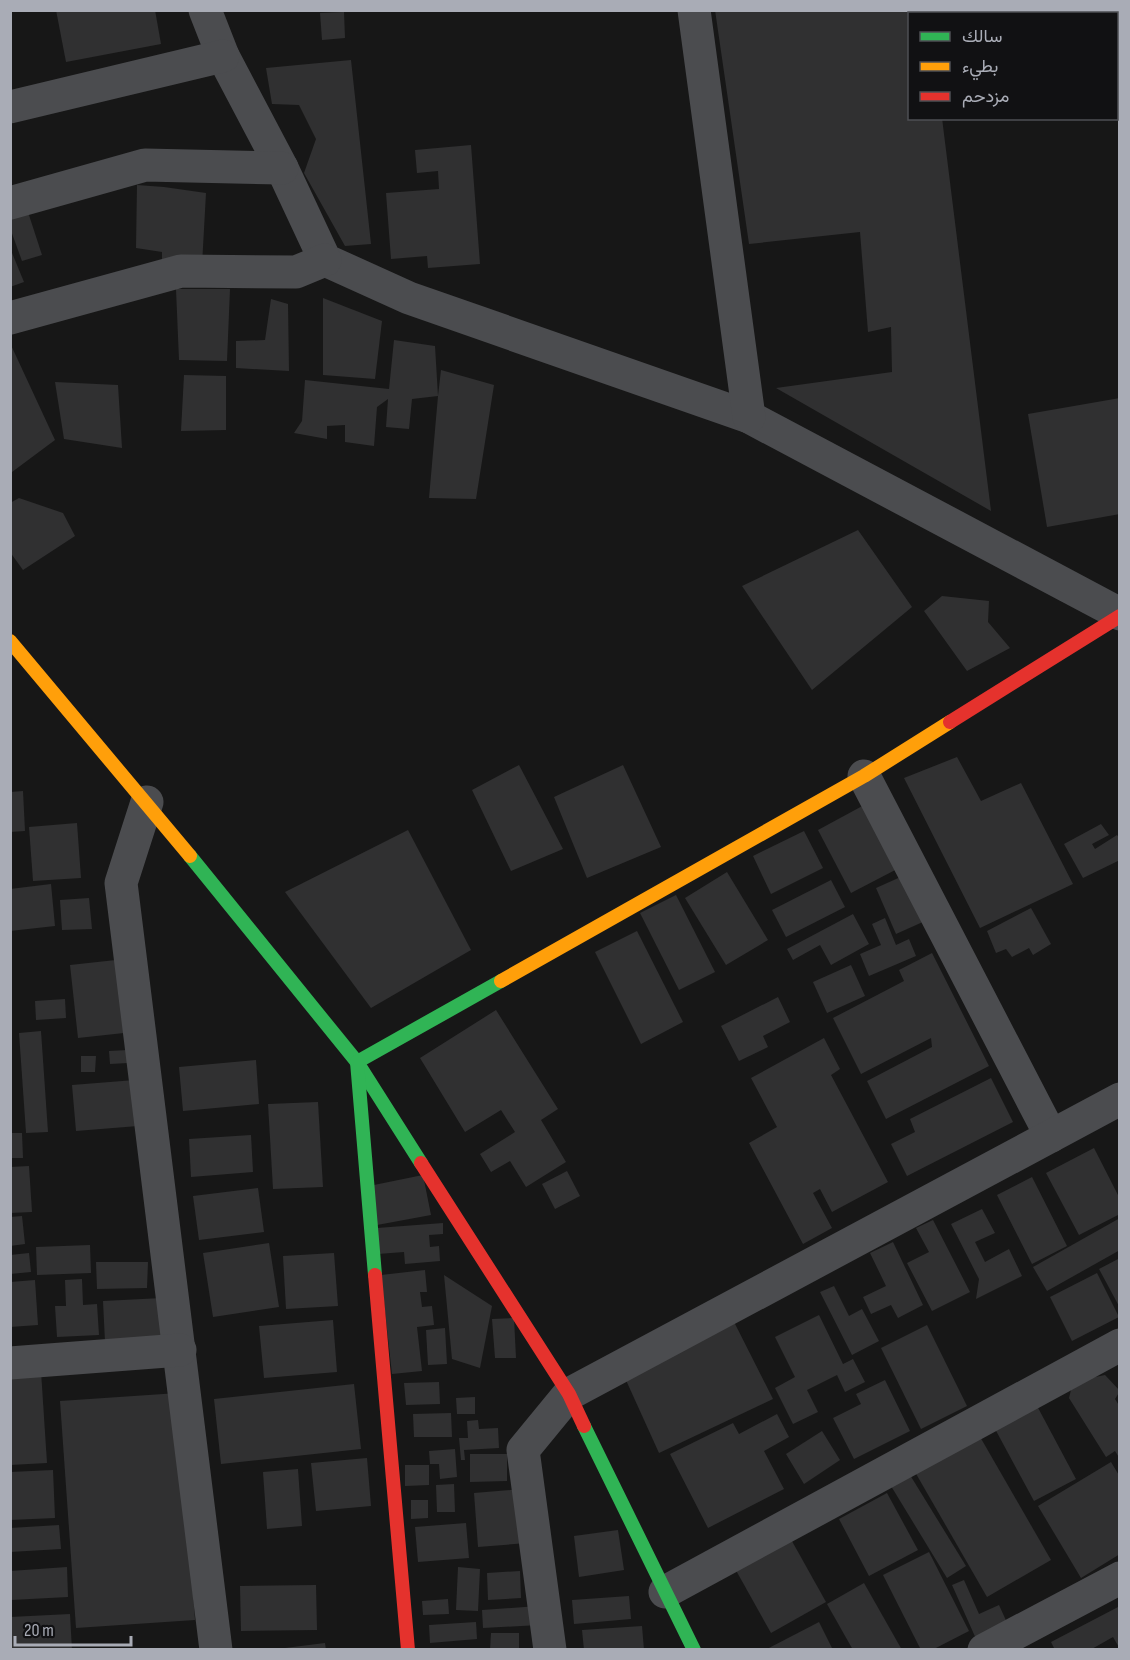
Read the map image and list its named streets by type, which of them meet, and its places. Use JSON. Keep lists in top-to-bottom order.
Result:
{
  "legend": ["سالك", "بطيء", "مزدحم"],
  "scale_bar": "20 m"
}
